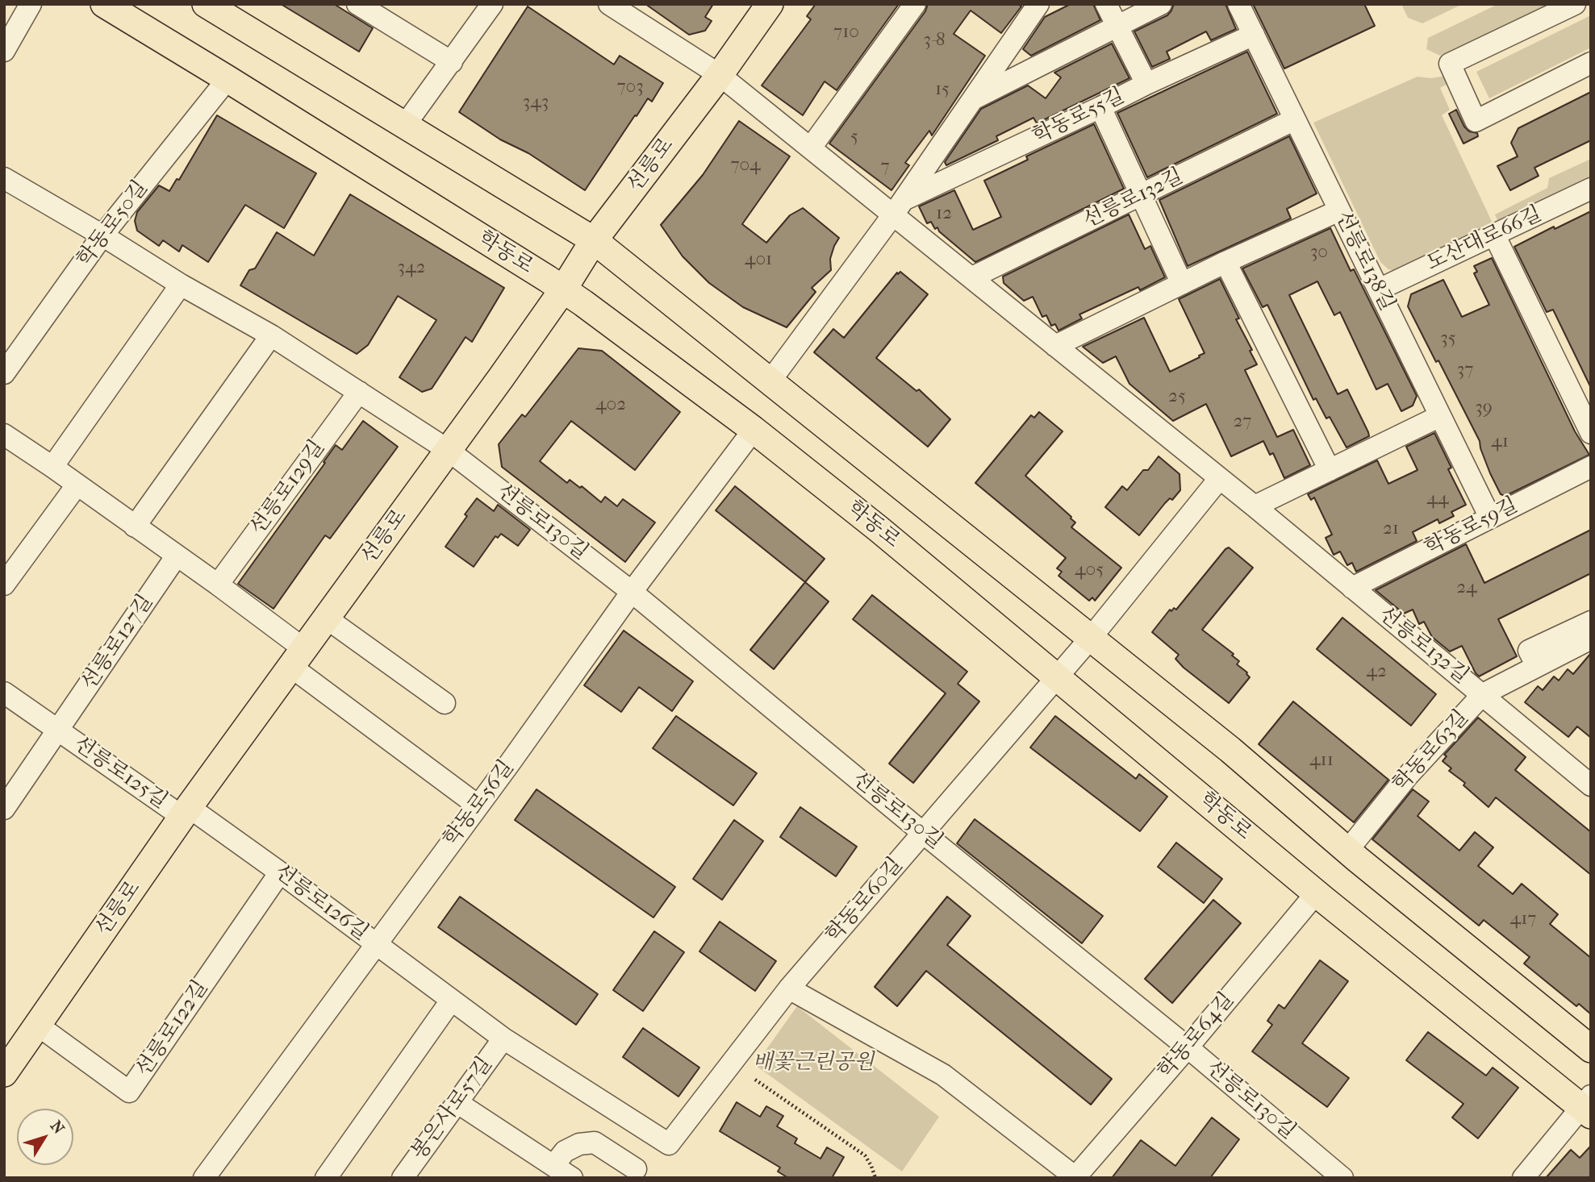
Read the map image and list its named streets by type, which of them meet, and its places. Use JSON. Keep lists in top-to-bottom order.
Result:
{
  "streets": {
    "main road": ["선릉로", "학동로"],
    "street": [
      "학동로55길",
      "선릉로132길",
      "학동로50길",
      "도산대로66길",
      "선릉로138길",
      "선릉로129길",
      "선릉로130길",
      "학동로59길",
      "선릉로127길",
      "학동로63길",
      "선릉로125길",
      "학동로56길",
      "학동로60길",
      "선릉로126길",
      "선릉로122길",
      "학동로64길",
      "봉은사로57길"
    ]
  },
  "crossings": [
    ["학동로55길", "선릉로132길"],
    ["학동로55길", "선릉로138길"],
    ["선릉로", "선릉로132길"],
    ["선릉로", "학동로"],
    ["선릉로", "선릉로130길"],
    ["선릉로", "선릉로125길"],
    ["선릉로", "선릉로126길"],
    ["선릉로", "선릉로122길"],
    ["선릉로132길", "선릉로138길"],
    ["선릉로132길", "학동로59길"],
    ["선릉로132길", "학동로63길"],
    ["학동로50길", "학동로"],
    ["도산대로66길", "선릉로138길"],
    ["학동로", "학동로56길"],
    ["학동로", "학동로60길"],
    ["학동로", "학동로64길"],
    ["선릉로138길", "학동로59길"],
    ["선릉로130길", "학동로56길"],
    ["선릉로130길", "학동로60길"],
    ["선릉로130길", "학동로64길"],
    ["선릉로127길", "선릉로125길"],
    ["선릉로125길", "선릉로126길"],
    ["학동로56길", "선릉로126길"],
    ["학동로60길", "선릉로126길"],
    ["선릉로126길", "선릉로122길"],
    ["선릉로126길", "봉은사로57길"]
  ],
  "parks": ["배꽃근린공원"],
  "house_numbers": [
    "710",
    "3-8",
    "703",
    "15",
    "343",
    "5",
    "704",
    "7",
    "12",
    "30",
    "401",
    "342",
    "35",
    "37",
    "25",
    "402",
    "39",
    "27",
    "41",
    "44",
    "21",
    "405",
    "24",
    "42",
    "411",
    "417"
  ],
  "north": "top right"
}
